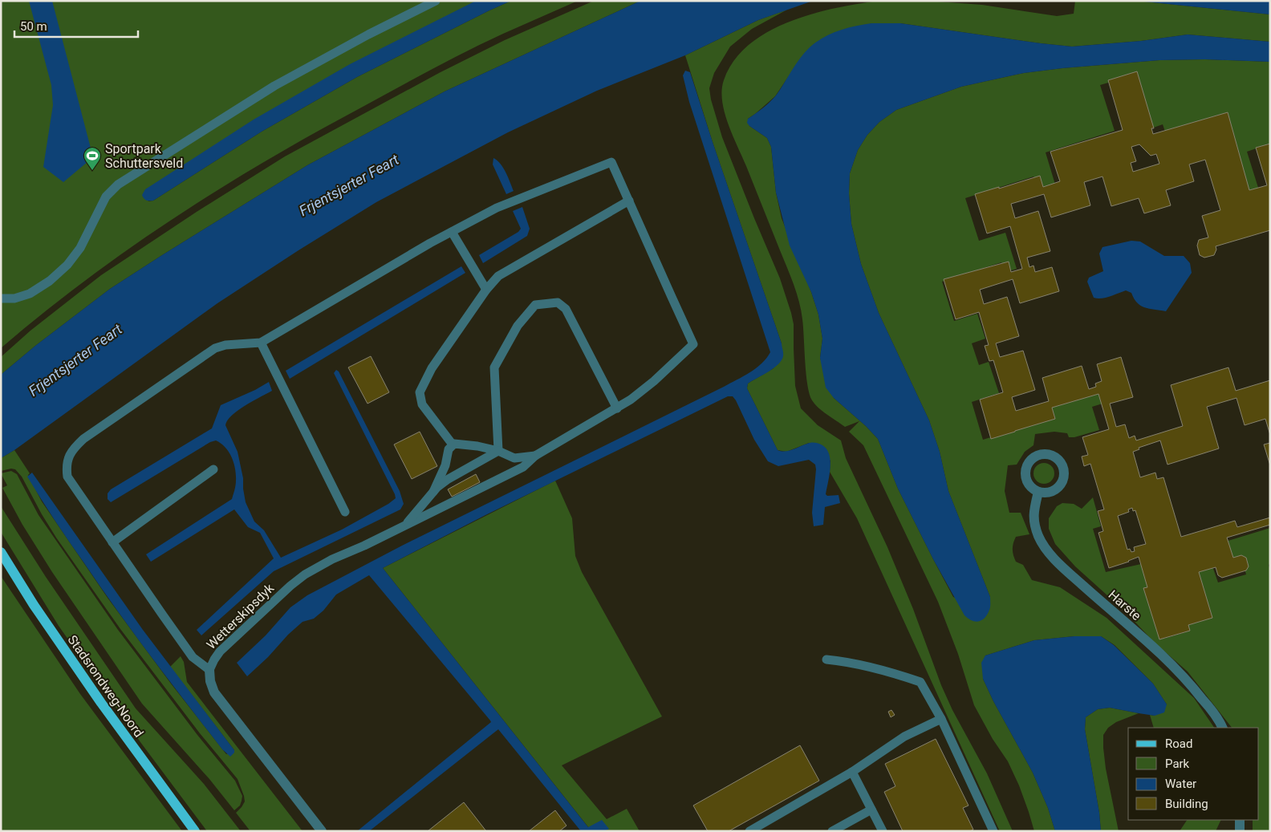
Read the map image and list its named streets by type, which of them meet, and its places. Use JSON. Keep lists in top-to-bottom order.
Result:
{
  "streets": {
    "main road": ["Stadsrondweg-Noord"],
    "street": ["Harste", "Wetterskipsdyk"]
  },
  "water": ["Frjentsjerter Feart"],
  "places": {
    "sports": ["Sportpark Schuttersveld"]
  },
  "legend": [
    "Road",
    "Park",
    "Water",
    "Building"
  ],
  "scale_bar": "50 m"
}
